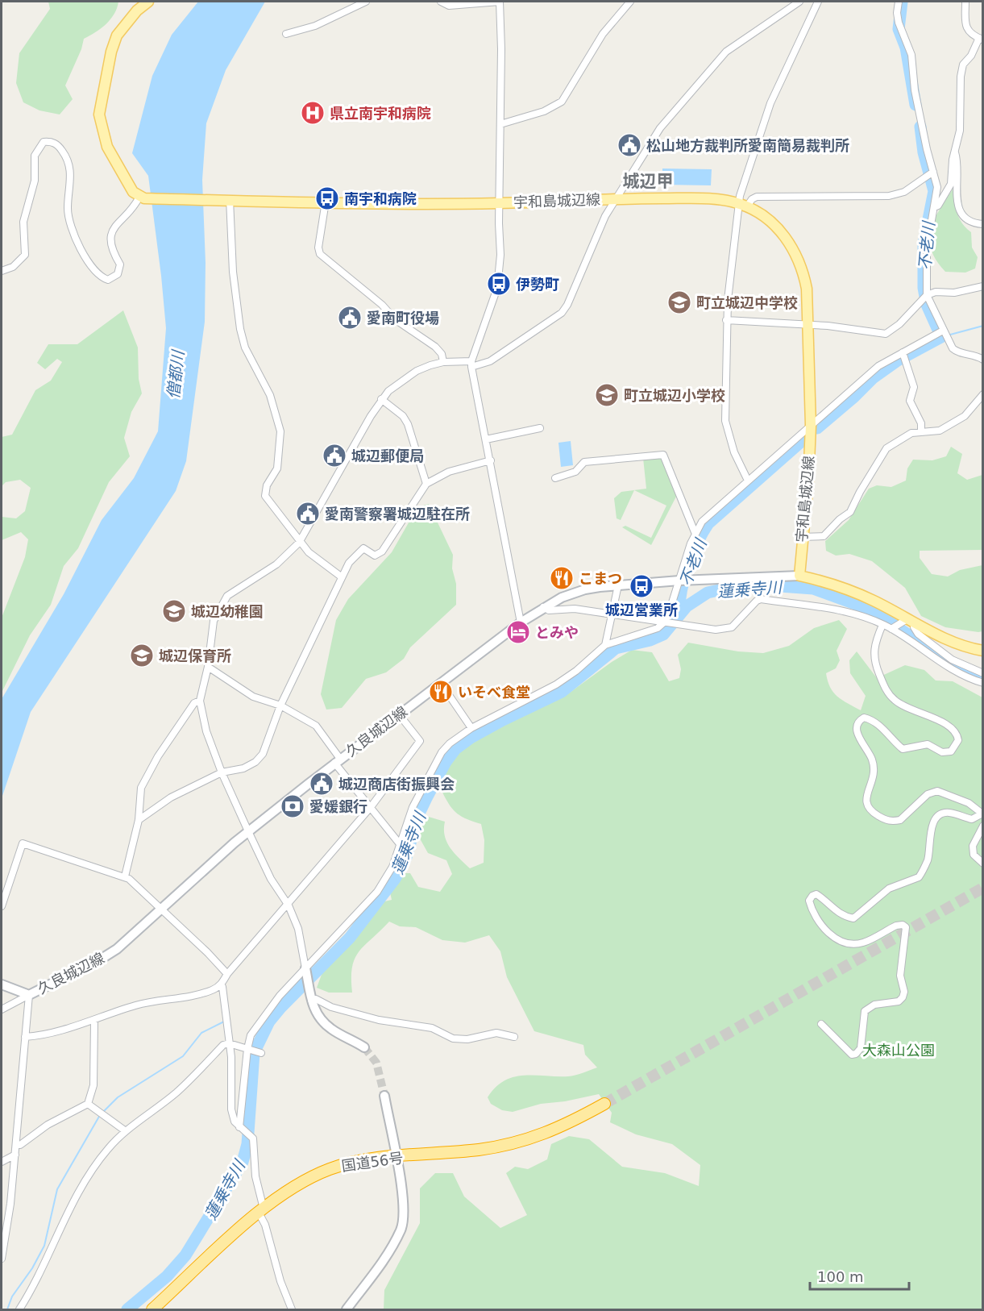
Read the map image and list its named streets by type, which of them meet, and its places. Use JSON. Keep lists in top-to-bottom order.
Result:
{
  "streets": {
    "highway": ["国道56号"],
    "main road": ["宇和島城辺線", "久良城辺線"]
  },
  "crossings": [
    ["宇和島城辺線", "久良城辺線"]
  ],
  "districts": ["城辺甲"],
  "water": ["不老川", "僧都川", "蓮乗寺川"],
  "parks": ["大森山公園"],
  "places": {
    "hospital": ["県立南宇和病院"],
    "public building": [
      "松山地方裁判所愛南簡易裁判所",
      "愛南町役場",
      "城辺郵便局",
      "愛南警察署城辺駐在所",
      "城辺商店街振興会"
    ],
    "bus stop": ["南宇和病院", "伊勢町", "城辺営業所"],
    "school or university": [
      "町立城辺中学校",
      "町立城辺小学校",
      "城辺幼稚園",
      "城辺保育所"
    ],
    "restaurant": ["こまつ", "いそべ食堂"],
    "hotel": ["とみや"],
    "bank": ["愛媛銀行"]
  },
  "scale_bar": "100 m"
}
